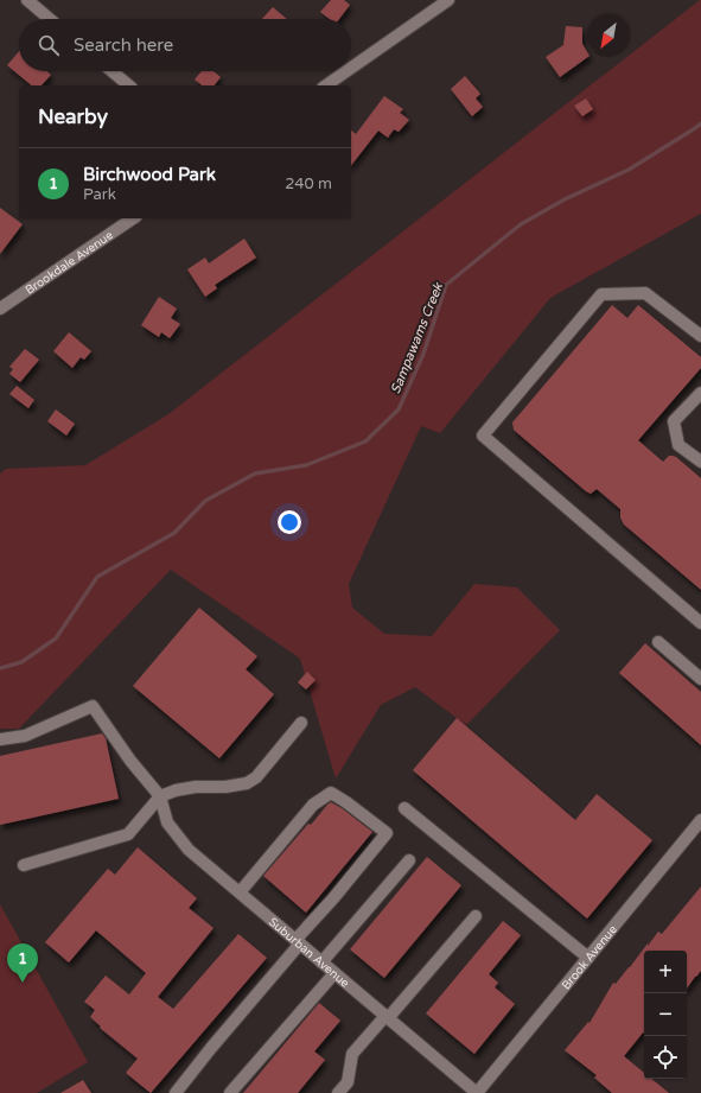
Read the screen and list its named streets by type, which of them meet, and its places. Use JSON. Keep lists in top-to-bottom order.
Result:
{
  "streets": {
    "street": ["Brookdale Avenue", "Suburban Avenue", "Brook Avenue"]
  },
  "crossings": [
    ["Suburban Avenue", "Brook Avenue"]
  ],
  "water": ["Sampawams Creek"],
  "north": "bottom left",
  "page": {
    "search": "Search here",
    "heading": "Nearby",
    "list": [
      {
        "mark": "1",
        "name": "Birchwood Park",
        "note": "Park",
        "value": "240 m"
      }
    ],
    "pins": "1",
    "map_buttons": ["+", "−"]
  }
}
